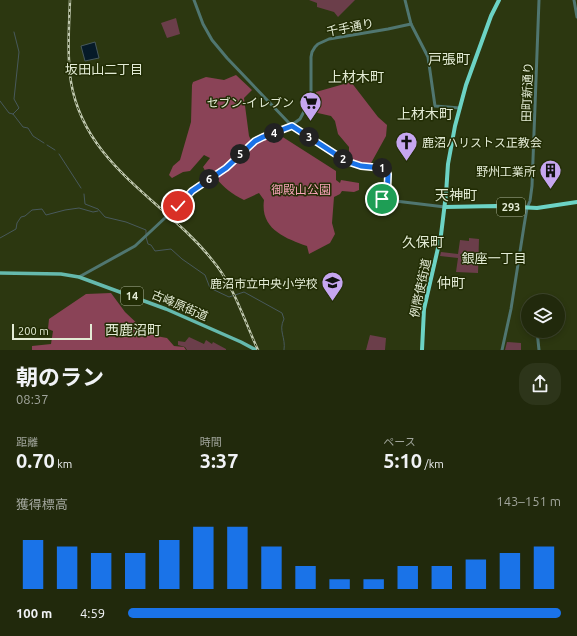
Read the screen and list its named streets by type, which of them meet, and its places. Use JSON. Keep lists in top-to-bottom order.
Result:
{
  "streets": {
    "highway": ["293", "例幣使街道"],
    "main road": ["14", "古峰原街道"],
    "street": ["千手通り", "田町新通り"]
  },
  "crossings": [
    ["田町新通り", "293"],
    ["293", "例幣使街道"]
  ],
  "districts": [
    "戸張町",
    "坂田山二丁目",
    "上材木町",
    "上材木町",
    "天神町",
    "久保町",
    "銀座一丁目",
    "仲町",
    "西鹿沼町"
  ],
  "parks": ["御殿山公園"],
  "places": {
    "supermarket": ["セブン-イレブン"],
    "church": ["鹿沼ハリストス正教会"],
    "building": ["野州工業所"],
    "school or university": ["鹿沼市立中央小学校"]
  },
  "scale_bar": "200 m",
  "page": {
    "pins": [
      "4",
      "3",
      "5",
      "2",
      "1",
      "6"
    ],
    "scale": "200 m",
    "heading": ["朝のラン", "08:37"],
    "stats": [
      ["距離", "0.70 km"],
      ["時間", "3:37"],
      ["ペース", "5:10 /km"]
    ],
    "chart": ["獲得標高", "143–151 m"],
    "list": [
      {
        "name": "100 m",
        "note": "4:59"
      }
    ]
  }
}
